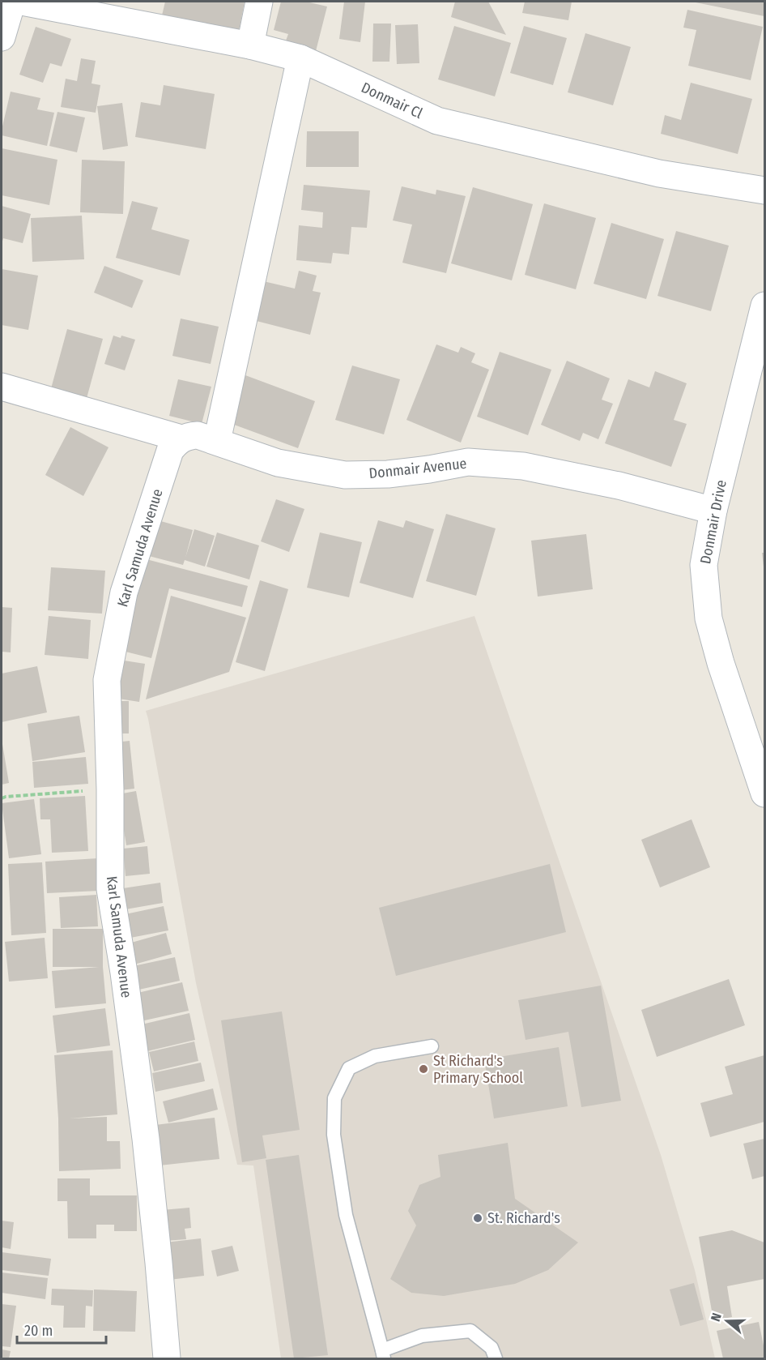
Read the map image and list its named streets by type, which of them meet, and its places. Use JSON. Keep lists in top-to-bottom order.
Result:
{
  "streets": {
    "street": [
      "Donmair Cl",
      "Donmair Avenue",
      "Donmair Drive",
      "Karl Samuda Avenue"
    ]
  },
  "crossings": [
    ["Donmair Avenue", "Donmair Drive"],
    ["Donmair Avenue", "Karl Samuda Avenue"]
  ],
  "places": ["St Richard's Primary School", "St. Richard's"],
  "scale_bar": "20 m",
  "north": "left"
}
